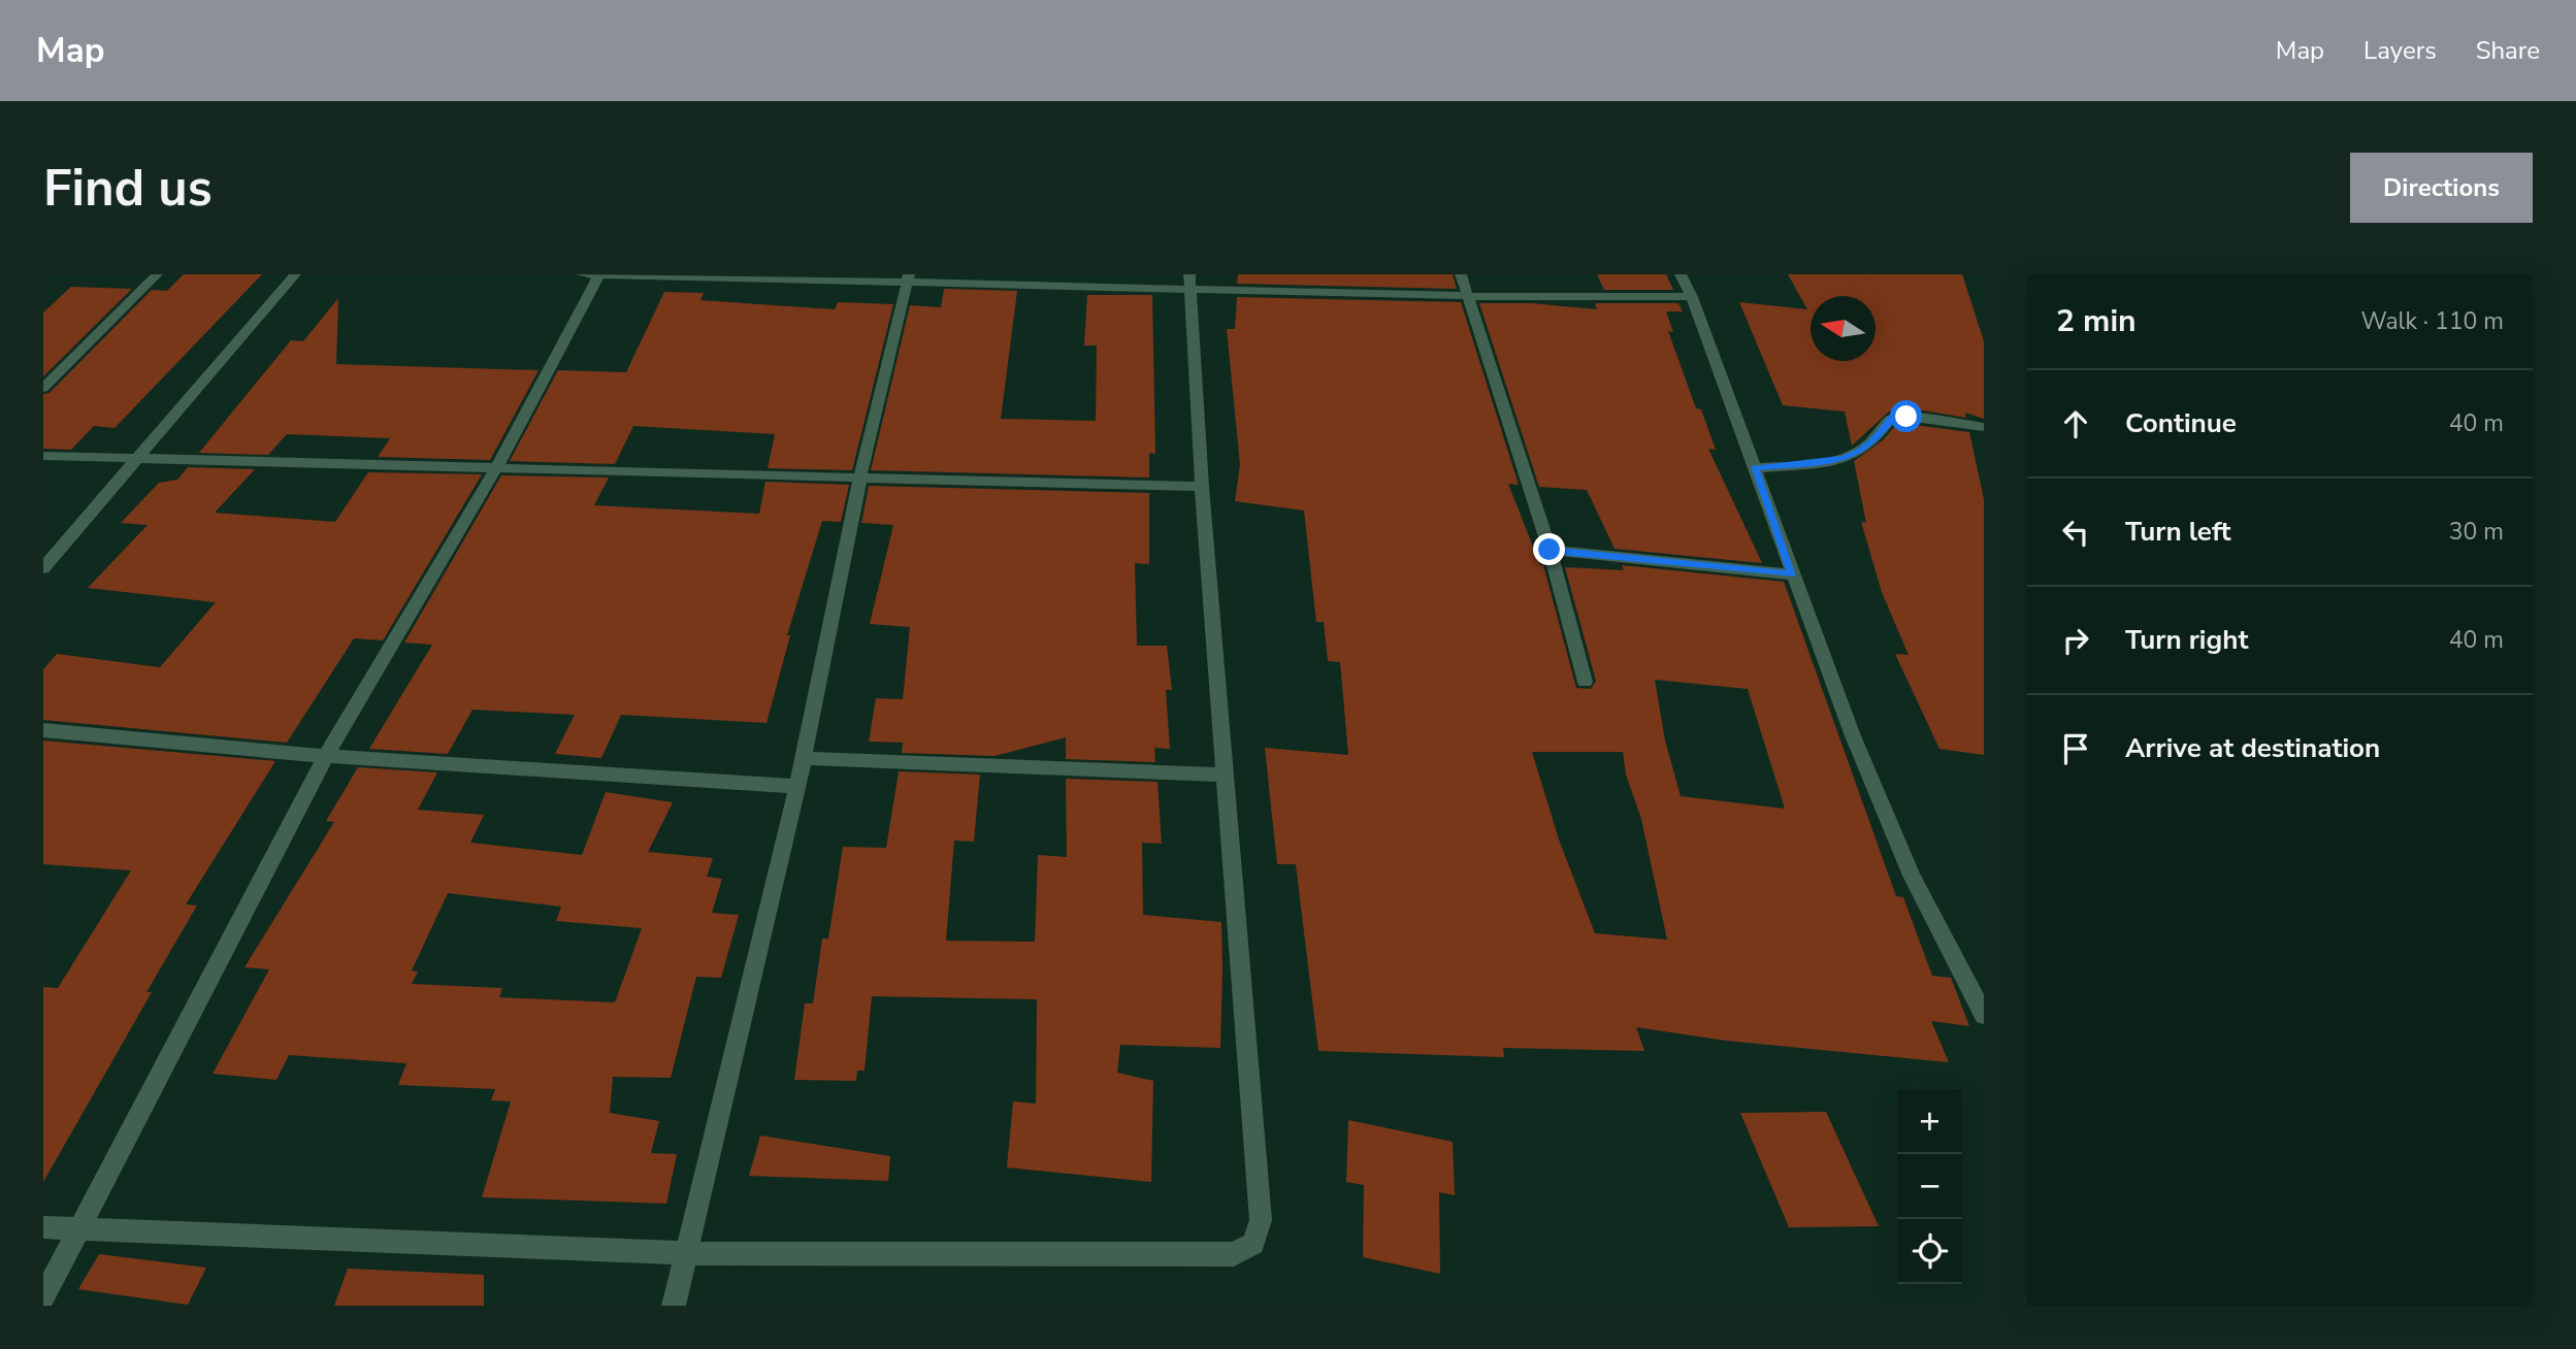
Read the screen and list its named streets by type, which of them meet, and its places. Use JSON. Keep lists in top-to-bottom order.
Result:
{
  "north": "left",
  "page": {
    "header": "Map",
    "nav": ["Map", "Layers", "Share"],
    "buttons": "Directions",
    "title": "Find us",
    "heading": ["2 min", "Walk · 110 m"],
    "list": [
      ["Continue", "40 m"],
      ["Turn left", "30 m"],
      ["Turn right", "40 m"],
      "Arrive at destination"
    ],
    "map_buttons": ["+", "−"]
  }
}
